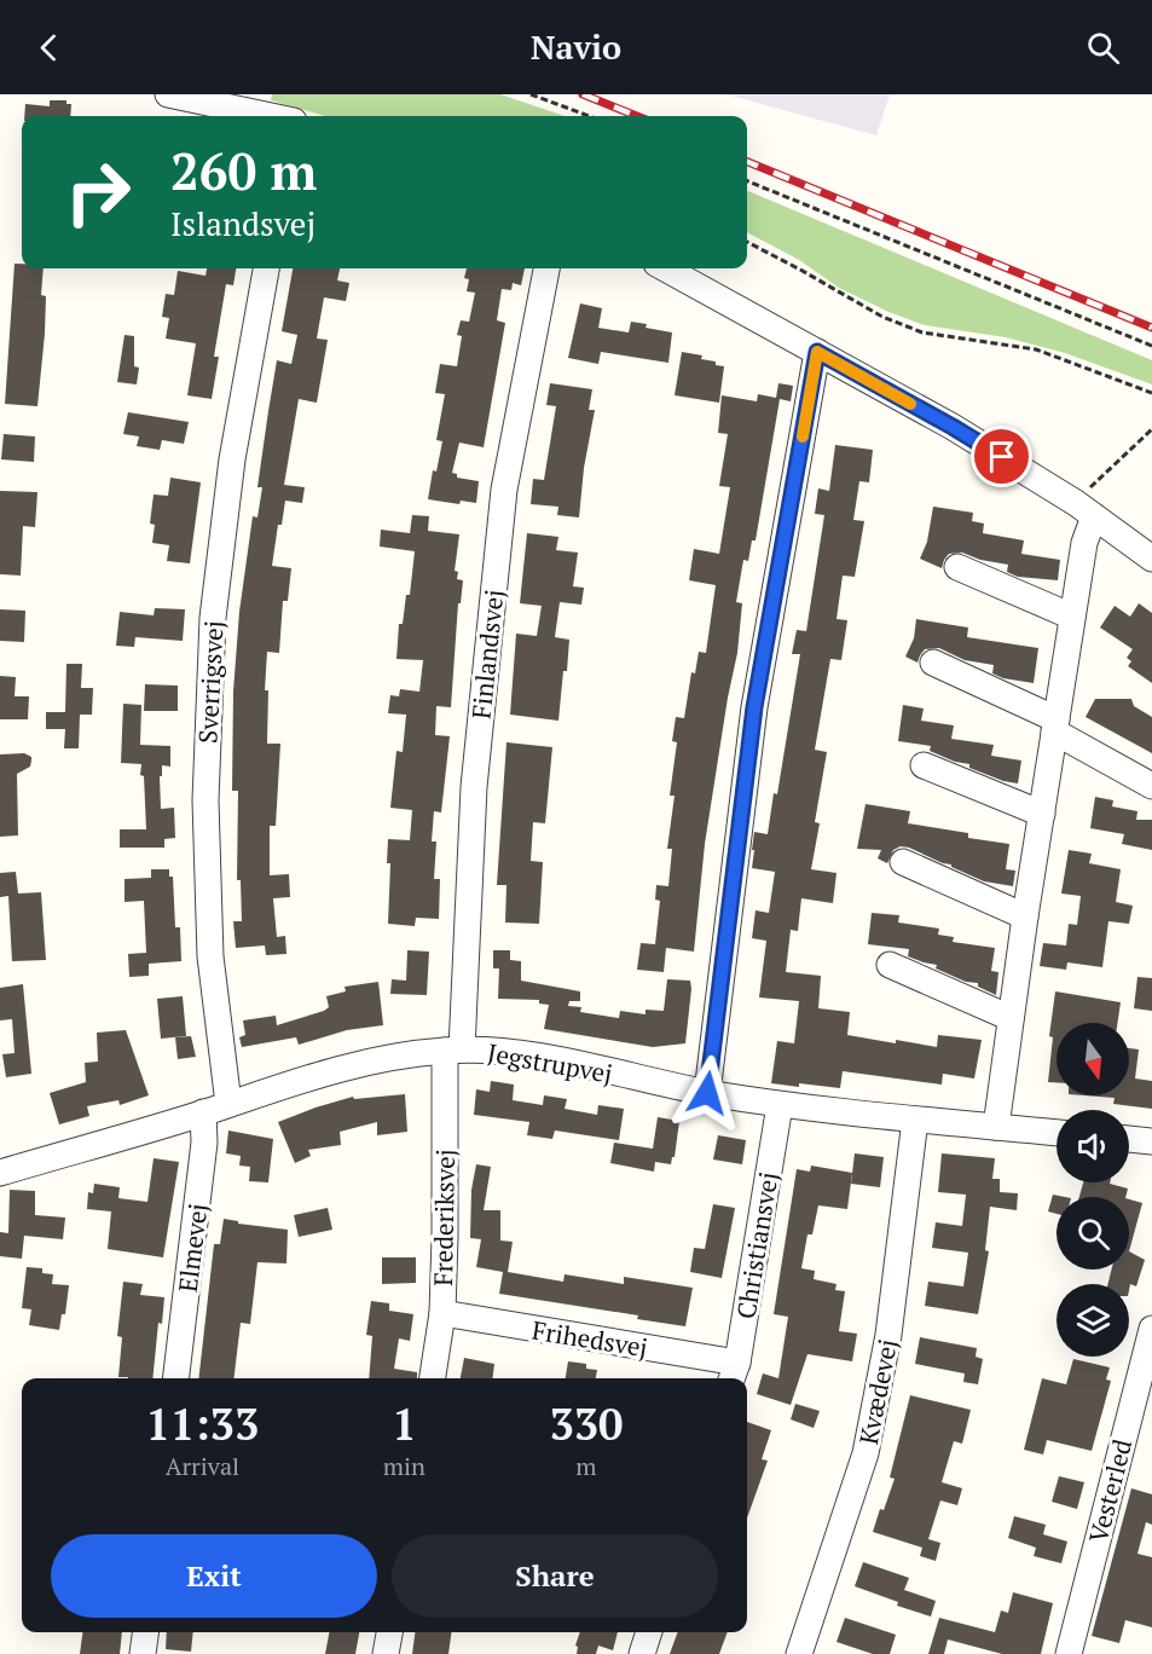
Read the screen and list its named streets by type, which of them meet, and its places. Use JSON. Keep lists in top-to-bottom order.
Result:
{
  "streets": {
    "street": [
      "Finlandsvej",
      "Sverrigsvej",
      "Jegstrupvej",
      "Frederiksvej",
      "Christiansvej",
      "Elmevej",
      "Frihedsvej",
      "Kvædevej",
      "Vesterled"
    ]
  },
  "crossings": [
    ["Finlandsvej", "Jegstrupvej"],
    ["Finlandsvej", "Frederiksvej"],
    ["Sverrigsvej", "Jegstrupvej"],
    ["Jegstrupvej", "Frederiksvej"],
    ["Jegstrupvej", "Christiansvej"],
    ["Jegstrupvej", "Elmevej"],
    ["Jegstrupvej", "Kvædevej"],
    ["Frederiksvej", "Frihedsvej"],
    ["Christiansvej", "Frihedsvej"]
  ],
  "north": "bottom",
  "page": {
    "header": "Navio",
    "turn": ["260 m", "Islandsvej"],
    "eta": [
      "11:33",
      "Arrival",
      "1",
      "min",
      "330",
      "m"
    ],
    "buttons": ["Exit", "Share"]
  }
}
